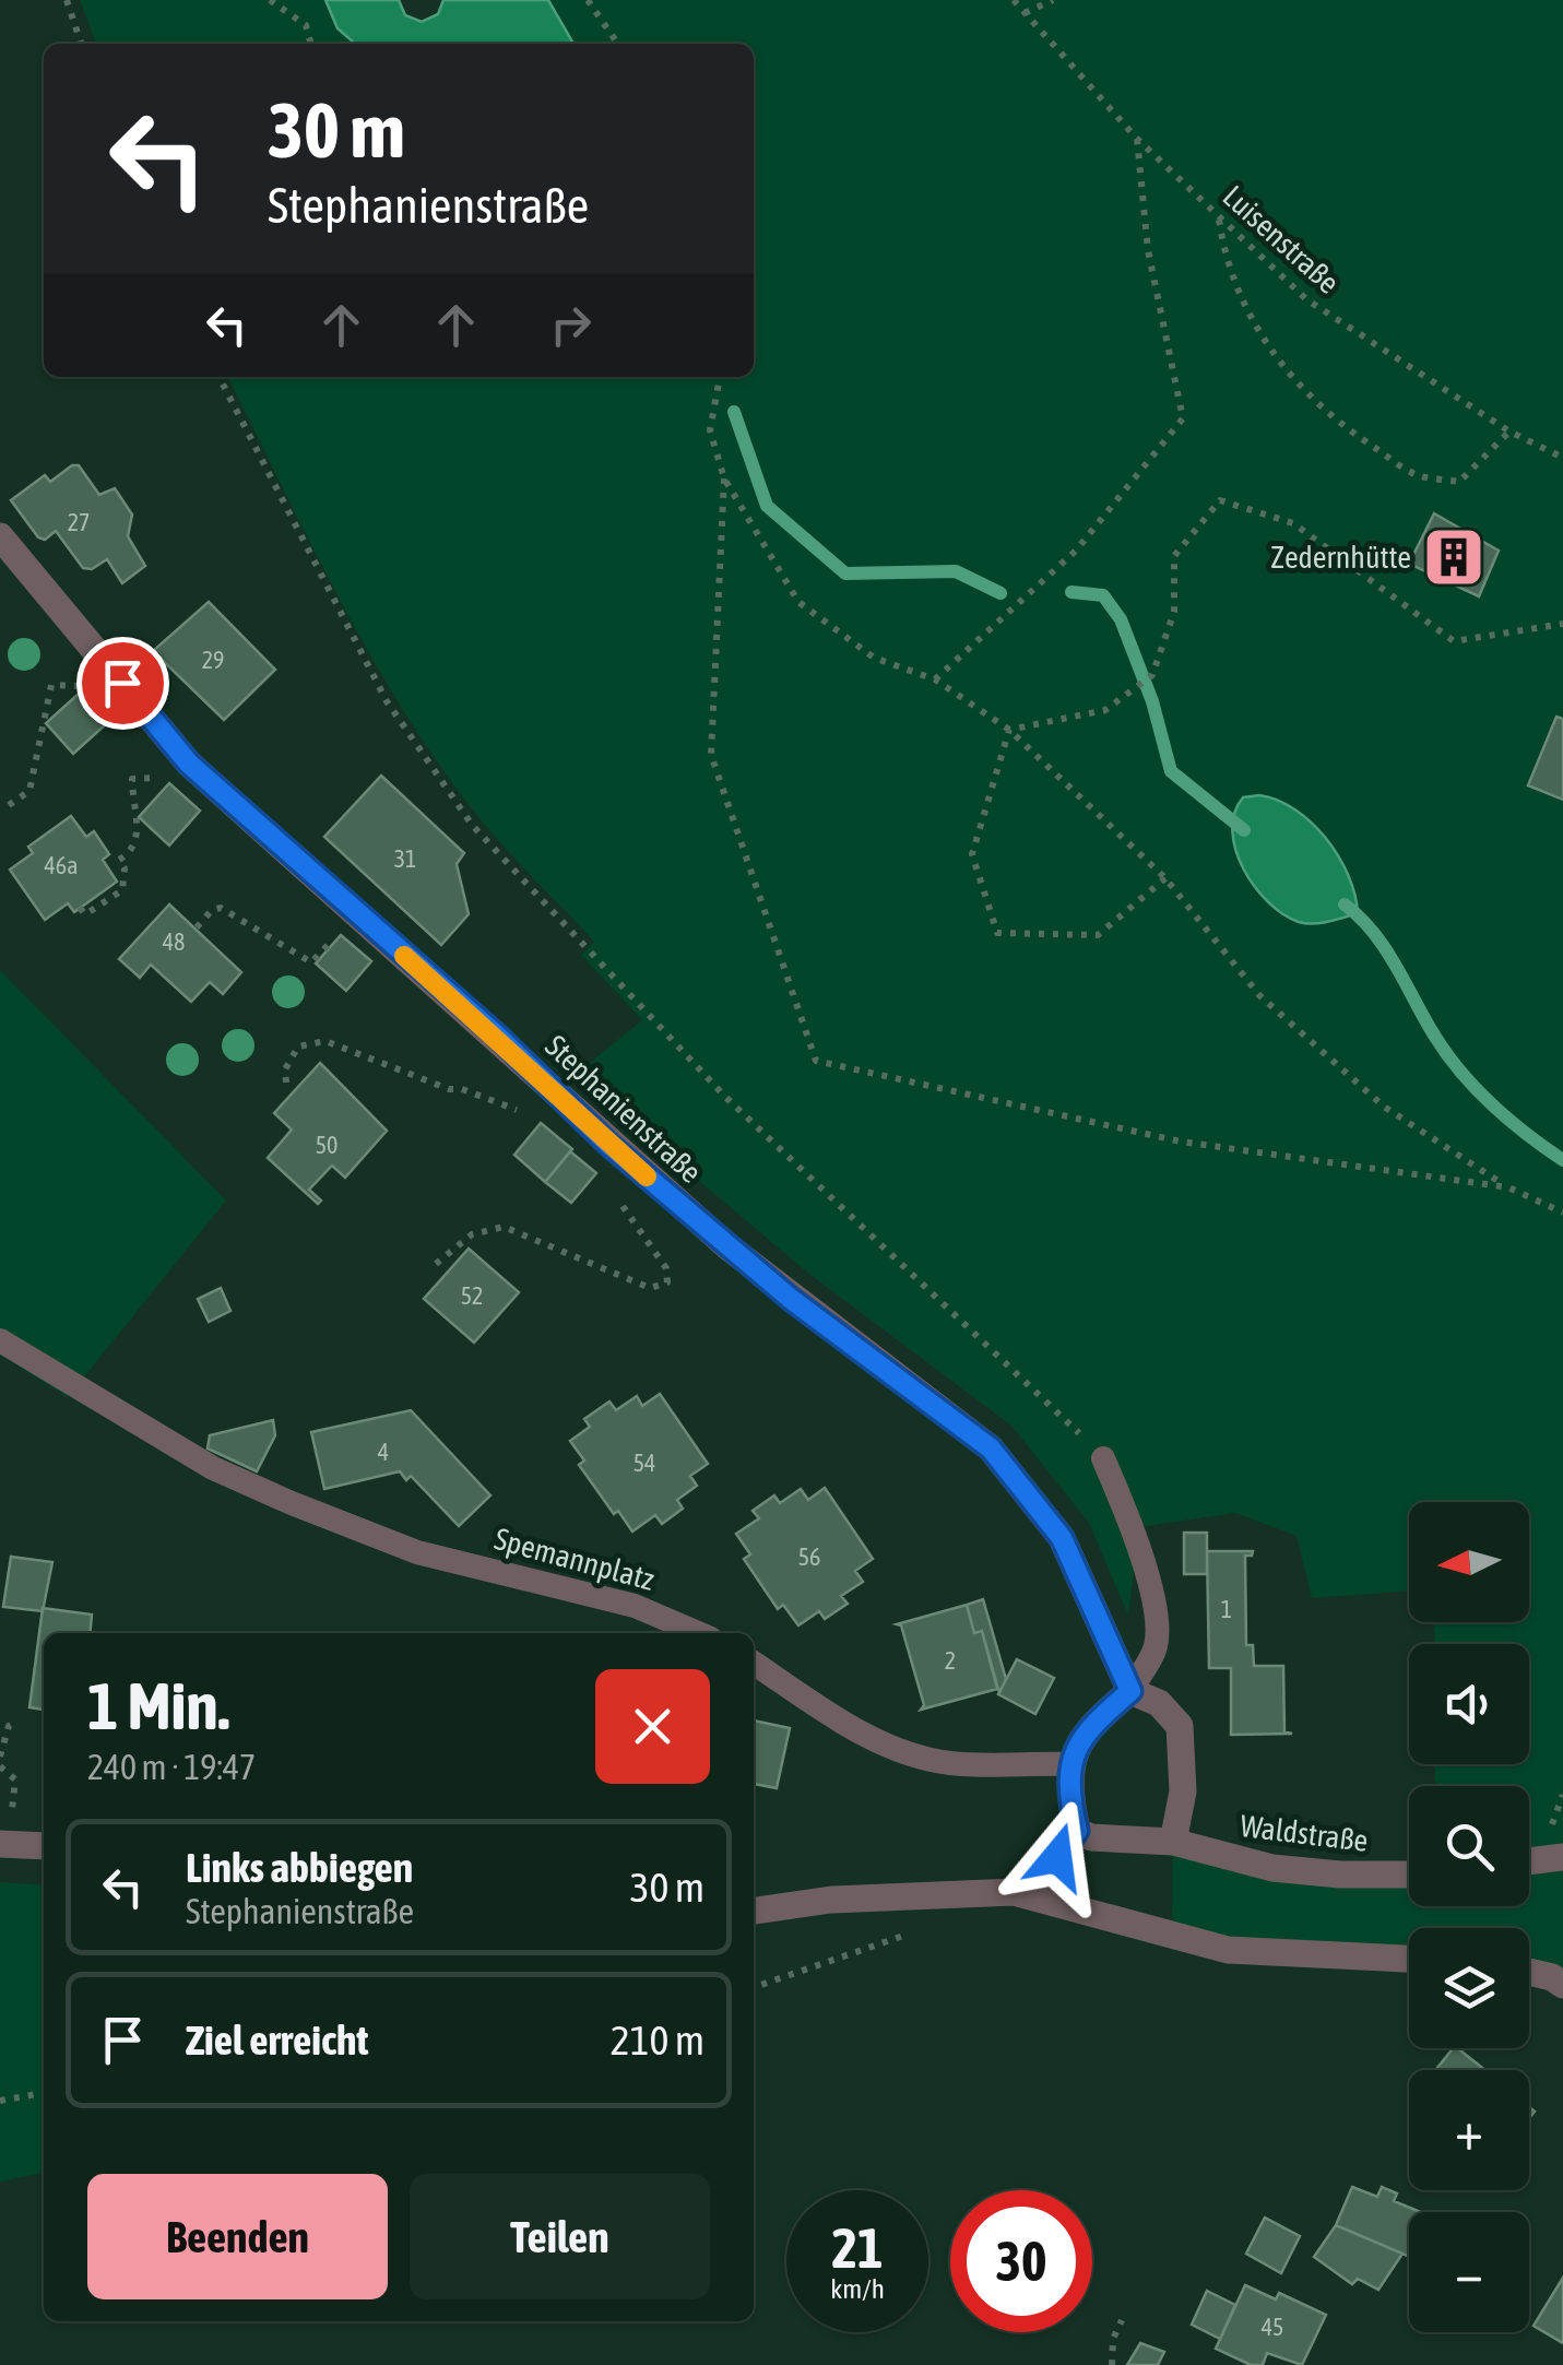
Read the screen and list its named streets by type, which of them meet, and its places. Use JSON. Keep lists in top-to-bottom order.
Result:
{
  "streets": {
    "street": ["Stephanienstraße", "Waldstraße"],
    "lane": ["Spemannplatz"],
    "path": ["Luisenstraße"]
  },
  "crossings": [
    ["Stephanienstraße", "Waldstraße"]
  ],
  "places": {
    "building": ["Zedernhütte"]
  },
  "house_numbers": [
    "27",
    "29",
    "31",
    "46a",
    "48",
    "50",
    "52",
    "4",
    "54",
    "56",
    "1",
    "2",
    "45"
  ],
  "north": "left",
  "page": {
    "turn": ["30 m", "Stephanienstraße"],
    "map_buttons": ["+", "−"],
    "heading": ["1 Min.", "240 m · 19:47"],
    "list": [
      {
        "name": "Links abbiegen",
        "note": "Stephanienstraße",
        "value": "30 m"
      },
      {
        "name": "Ziel erreicht",
        "value": "210 m"
      }
    ],
    "buttons": ["Beenden", "Teilen"],
    "speed": "21 km/h",
    "limit": "30"
  }
}
